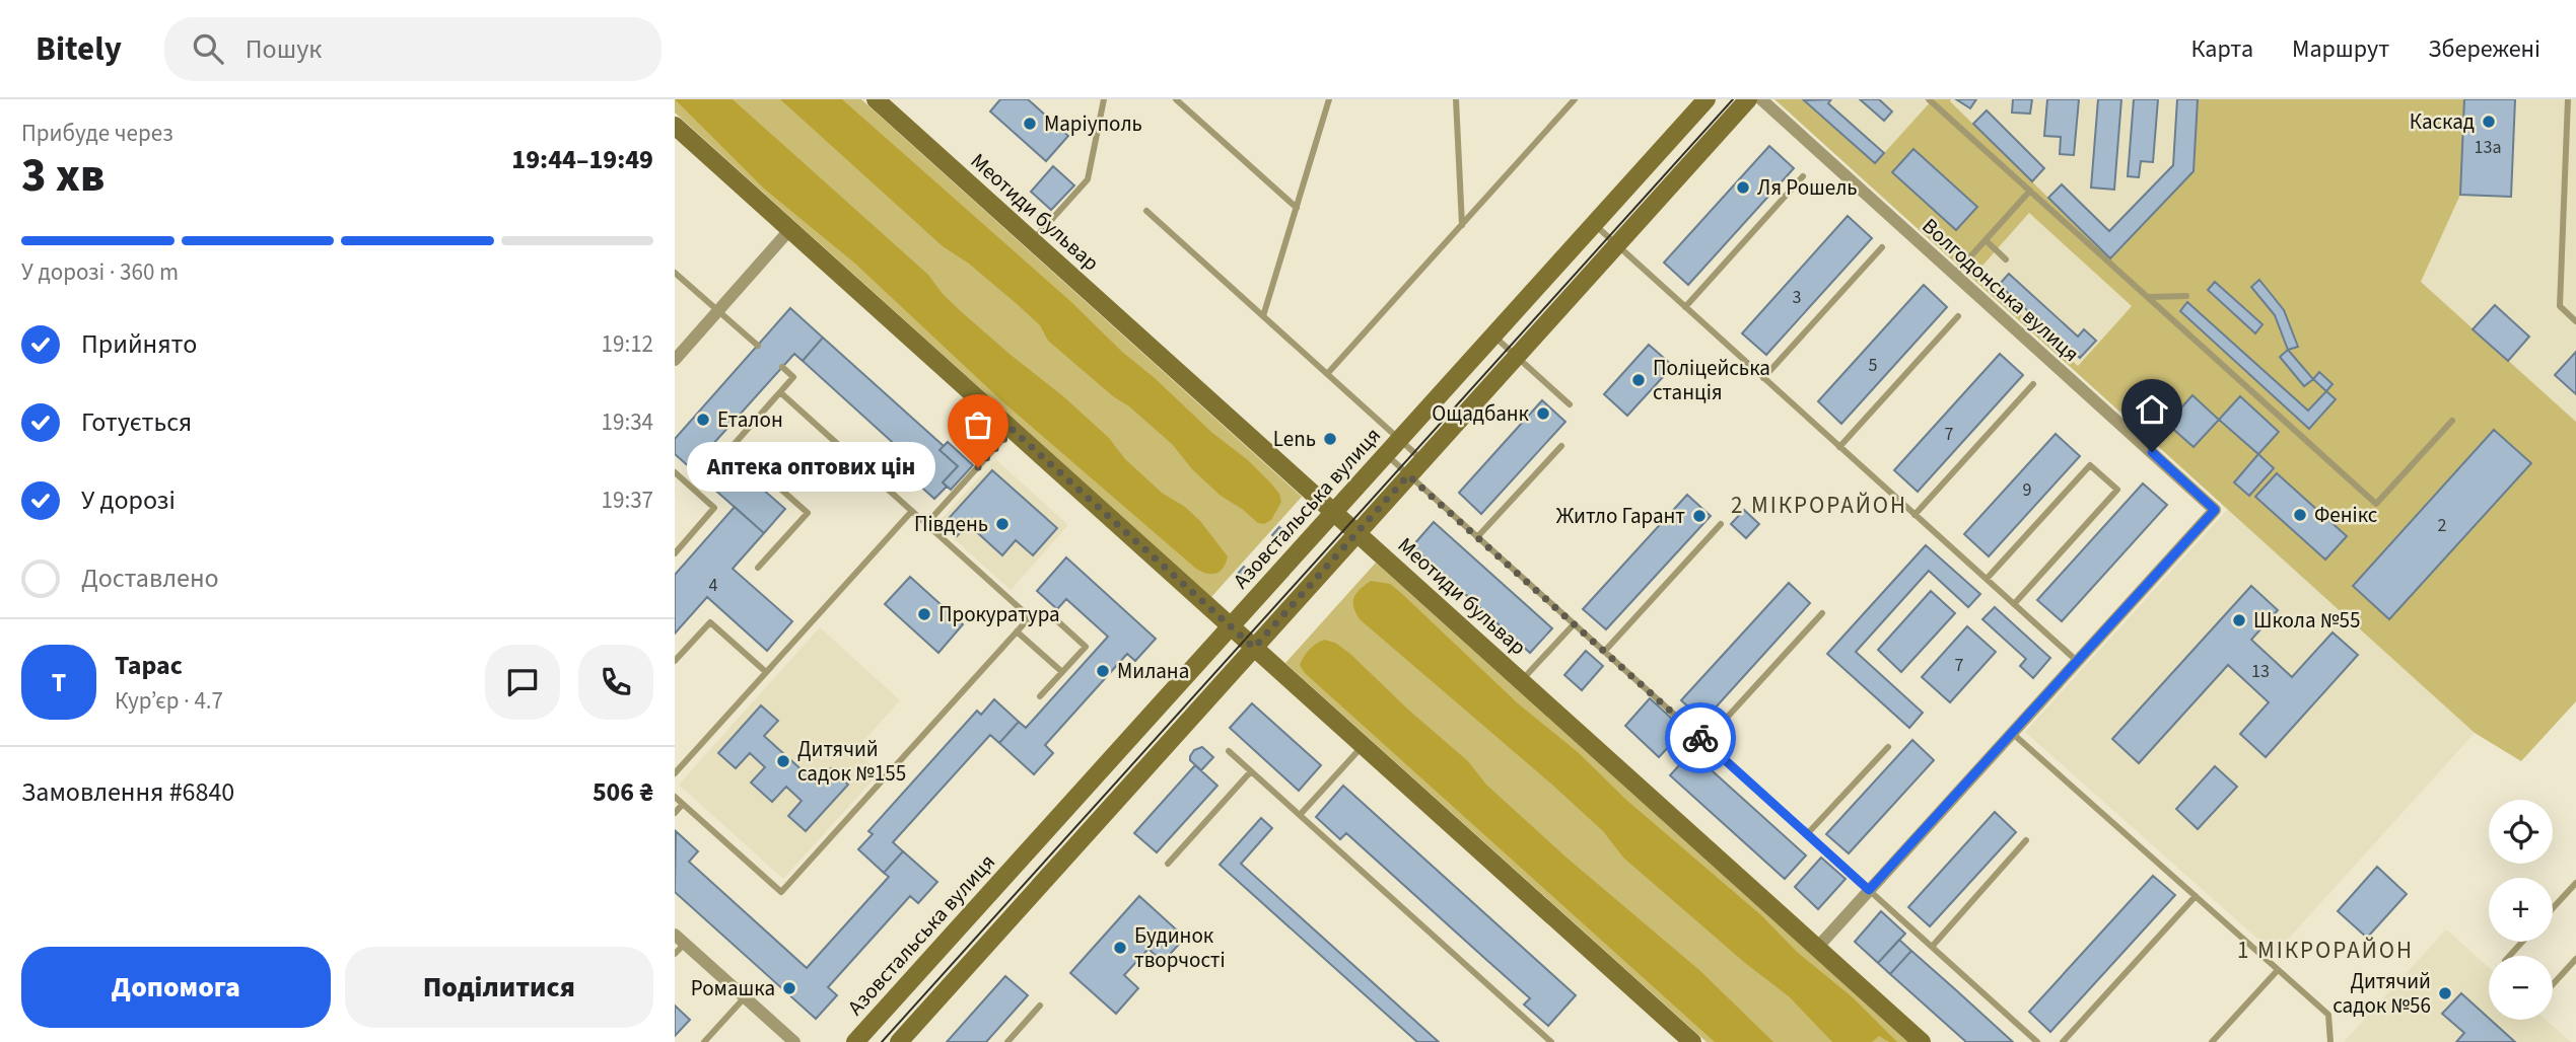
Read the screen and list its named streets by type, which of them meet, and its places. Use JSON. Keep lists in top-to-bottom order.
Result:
{
  "streets": {
    "street": ["Меотиди бульвар", "Волгодонська вулиця", "Азовстальська вулиця"]
  },
  "crossings": [
    ["Меотиди бульвар", "Азовстальська вулиця"]
  ],
  "districts": ["2 МІКРОРАЙОН", "1 МІКРОРАЙОН"],
  "places": [
    "Каскад",
    "Маріуполь",
    "Ля Рошель",
    "Поліцейська станція",
    "Ощадбанк",
    "Еталон",
    "Lenь",
    "Аптека оптових цін",
    "Фенікс",
    "Житло Гарант",
    "Південь",
    "Прокуратура",
    "Школа №55",
    "Милана",
    "Дитячий садок №155",
    "Будинок творчості",
    "Ромашка",
    "Дитячий садок №56"
  ],
  "house_numbers": [
    "13а",
    "3",
    "5",
    "7",
    "9",
    "2",
    "4",
    "7",
    "13"
  ],
  "page": {
    "header": "Bitely",
    "search": "Пошук",
    "nav": ["Карта", "Маршрут", "Збережені"],
    "heading": ["3 хв", "Прибуде через", "19:44–19:49"],
    "panel": [
      "Тарас",
      "Кур’єр · 4.7",
      "Замовлення #6840",
      "506 ₴"
    ],
    "bar": "У дорозі · 360 m",
    "list": [
      ["Прийнято", "19:12"],
      ["Готується", "19:34"],
      ["У дорозі", "19:37"],
      "Доставлено"
    ],
    "bubble": "Аптека оптових цін",
    "round": "Т",
    "map_buttons": ["+", "−"],
    "buttons": ["Допомога", "Поділитися"]
  }
}
